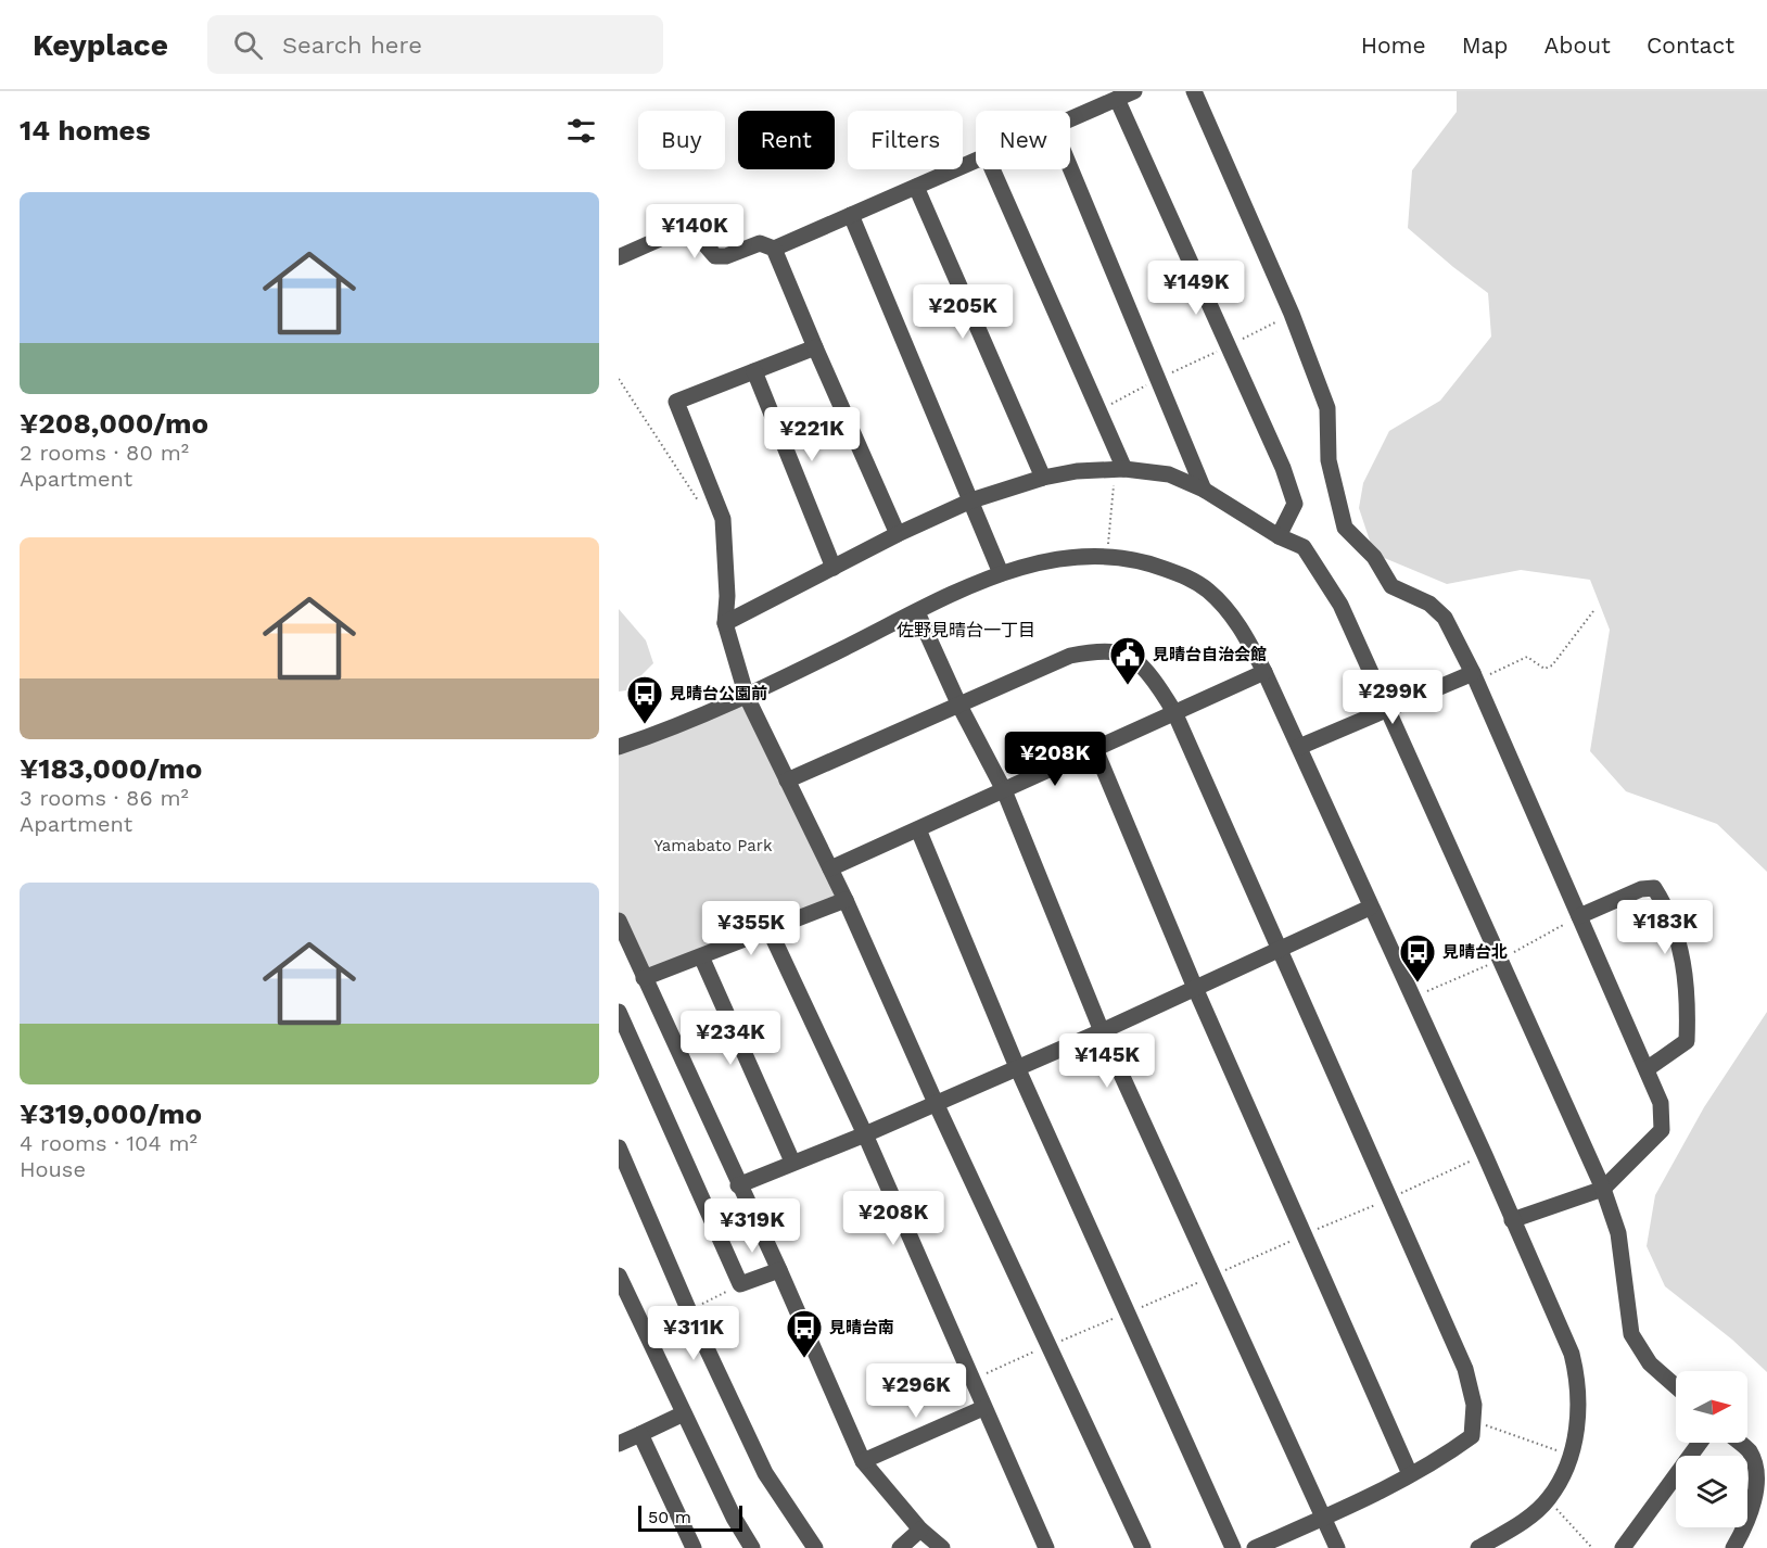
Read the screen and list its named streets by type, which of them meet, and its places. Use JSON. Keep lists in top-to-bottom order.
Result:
{
  "districts": ["佐野見晴台一丁目"],
  "parks": ["Yamabato Park"],
  "places": {
    "public building": ["見晴台自治会館"],
    "bus stop": ["見晴台公園前", "見晴台北", "見晴台南"]
  },
  "scale_bar": "50 m",
  "north": "right",
  "page": {
    "header": "Keyplace",
    "search": "Search here",
    "nav": [
      "Home",
      "Map",
      "About",
      "Contact"
    ],
    "heading": "14 homes",
    "chip": [
      "Buy",
      "Rent",
      "Filters",
      "New"
    ],
    "list": [
      {
        "name": "¥208,000/mo",
        "note": "2 rooms · 80 m² · Apartment"
      },
      {
        "name": "¥183,000/mo",
        "note": "3 rooms · 86 m² · Apartment"
      },
      {
        "name": "¥319,000/mo",
        "note": "4 rooms · 104 m² · House"
      }
    ],
    "price": [
      "¥140K",
      "¥149K",
      "¥205K",
      "¥221K",
      "¥299K",
      "¥208K",
      "¥183K",
      "¥355K",
      "¥234K",
      "¥145K",
      "¥208K",
      "¥319K",
      "¥311K",
      "¥296K"
    ],
    "scale": "50 m"
  }
}
